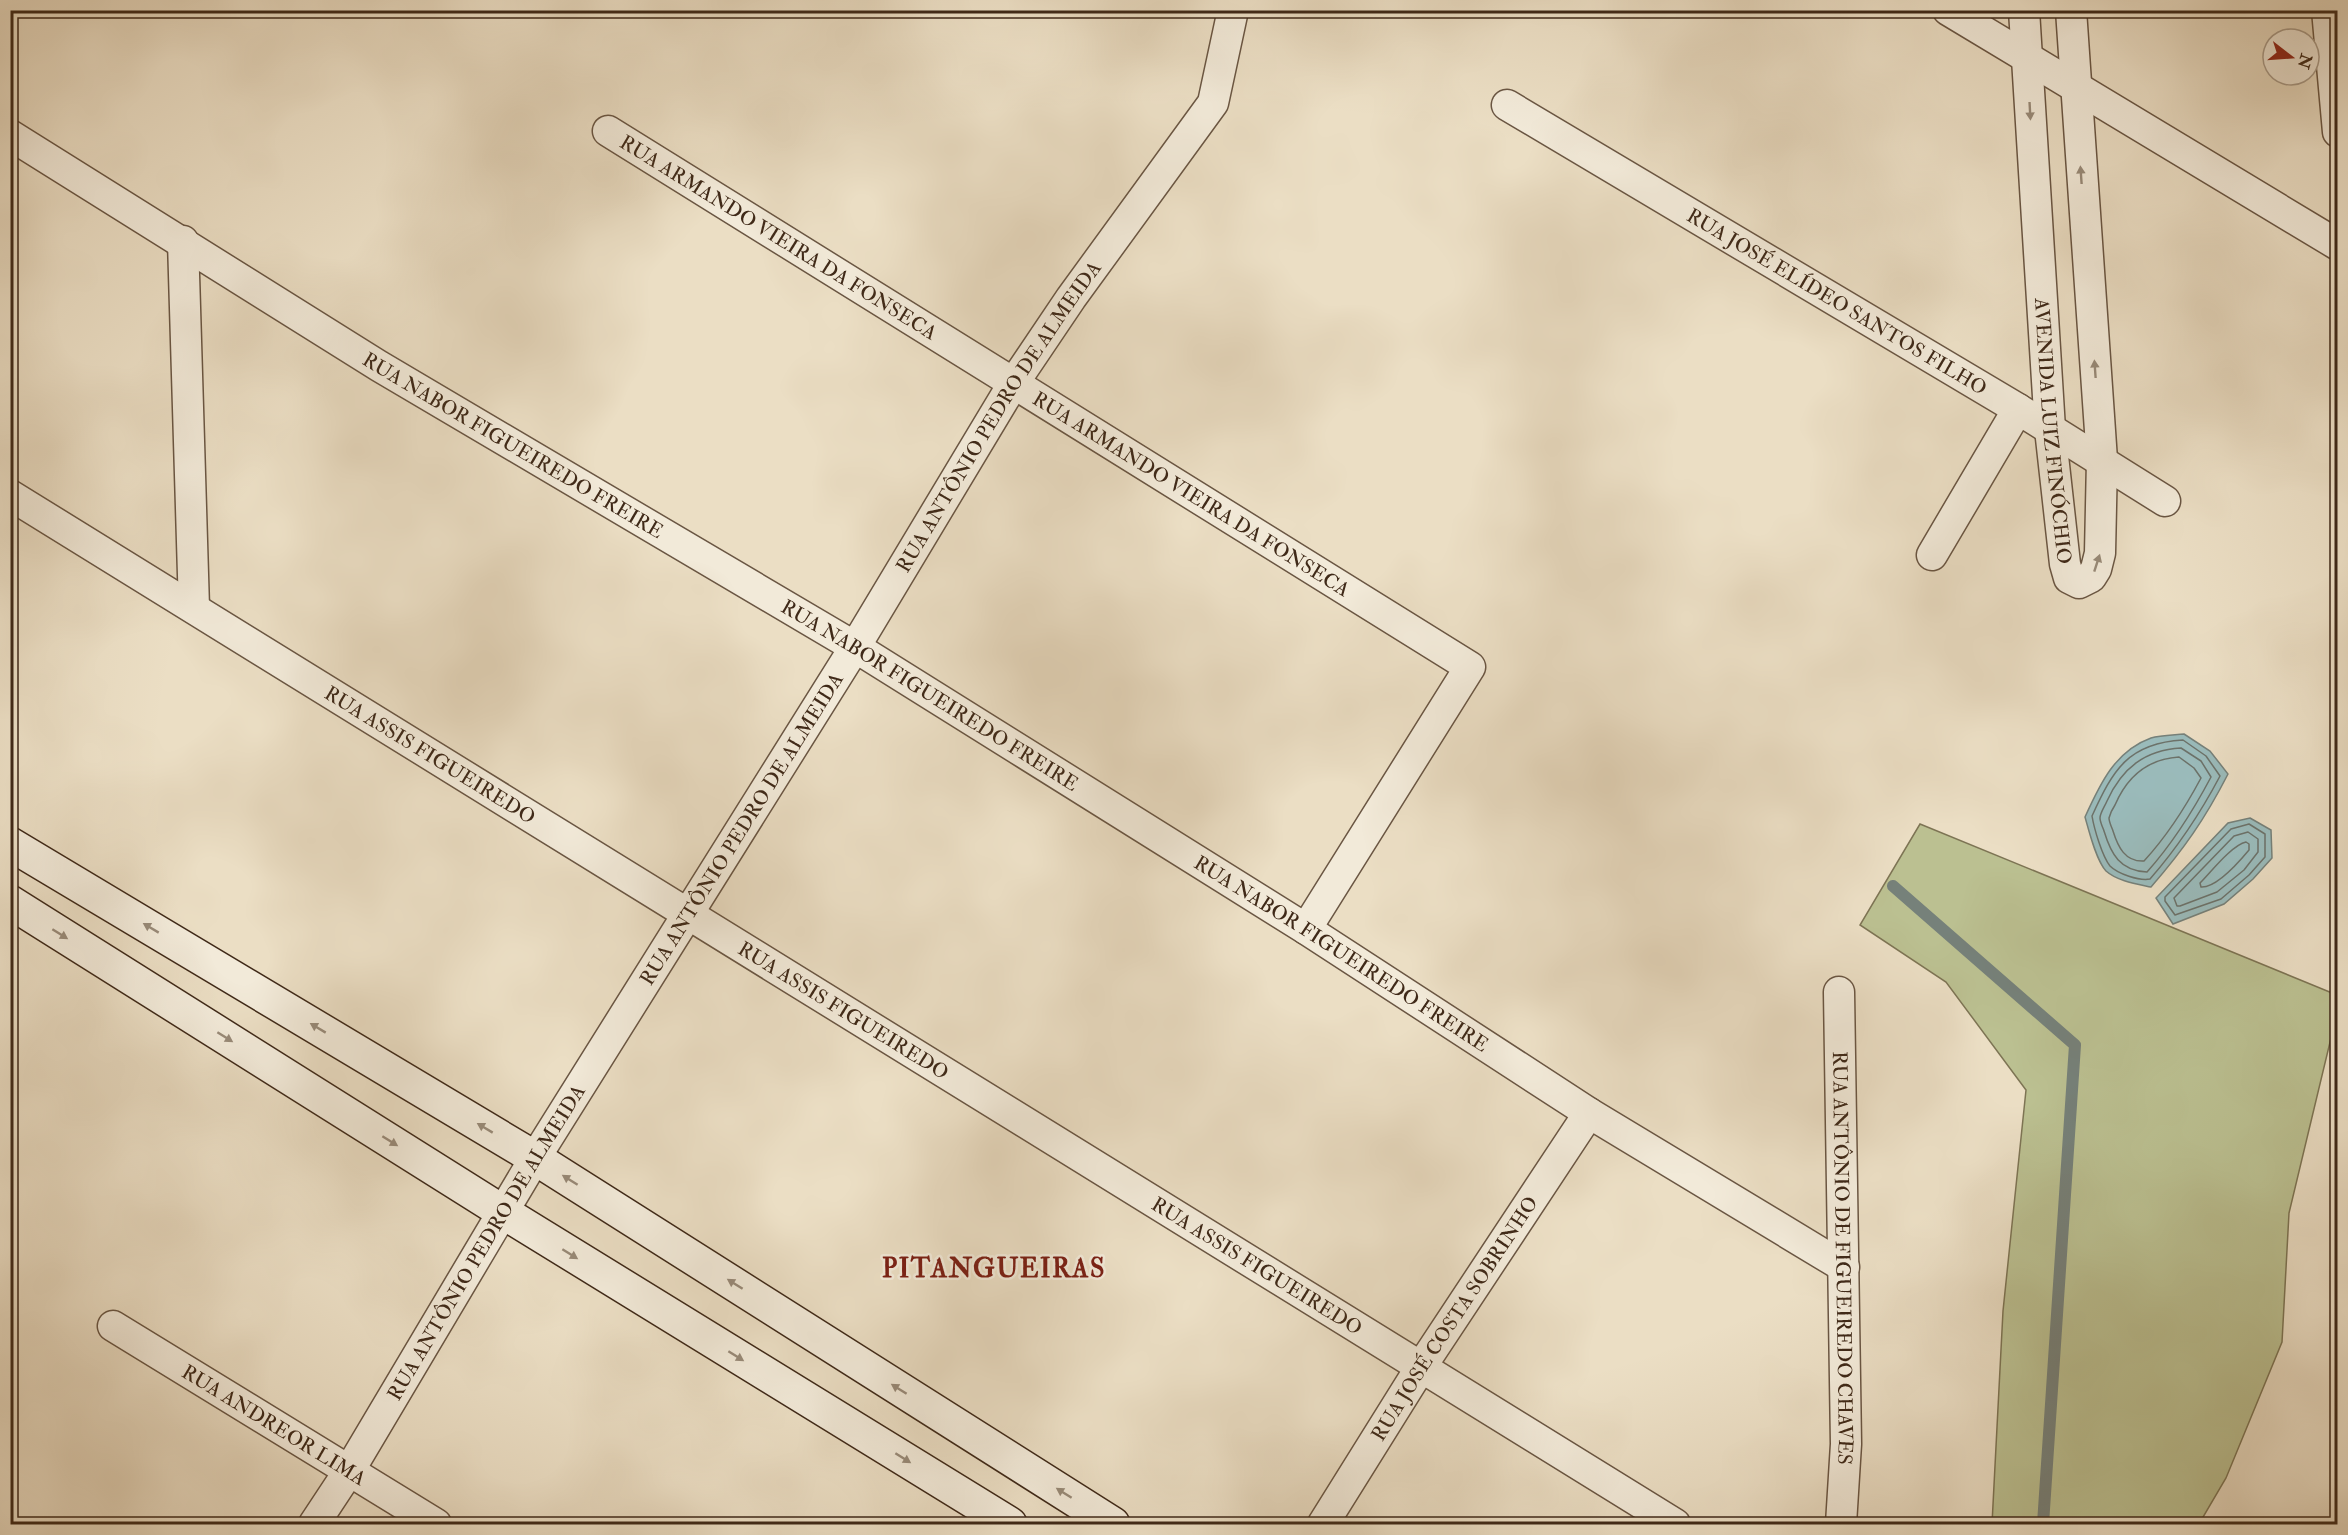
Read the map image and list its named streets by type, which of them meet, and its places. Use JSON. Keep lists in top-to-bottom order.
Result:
{
  "streets": {
    "street": [
      "RUA ARMANDO VIEIRA DA FONSECA",
      "RUA JOSÉ ELÍDEO SANTOS FILHO",
      "RUA ANTÔNIO PEDRO DE ALMEIDA",
      "AVENIDA LUIZ FINÓCHIO",
      "RUA NABOR FIGUEIREDO FREIRE",
      "RUA ASSIS FIGUEIREDO",
      "RUA ANTÔNIO DE FIGUEIREDO CHAVES",
      "RUA JOSÉ COSTA SOBRINHO",
      "RUA ANDREOR LIMA"
    ]
  },
  "crossings": [
    ["RUA ARMANDO VIEIRA DA FONSECA", "RUA ANTÔNIO PEDRO DE ALMEIDA"],
    ["RUA ARMANDO VIEIRA DA FONSECA", "RUA NABOR FIGUEIREDO FREIRE"],
    ["RUA JOSÉ ELÍDEO SANTOS FILHO", "AVENIDA LUIZ FINÓCHIO"],
    ["RUA ANTÔNIO PEDRO DE ALMEIDA", "RUA NABOR FIGUEIREDO FREIRE"],
    ["RUA ANTÔNIO PEDRO DE ALMEIDA", "RUA ASSIS FIGUEIREDO"],
    ["RUA ANTÔNIO PEDRO DE ALMEIDA", "RUA ANDREOR LIMA"],
    ["RUA NABOR FIGUEIREDO FREIRE", "RUA ANTÔNIO DE FIGUEIREDO CHAVES"],
    ["RUA NABOR FIGUEIREDO FREIRE", "RUA JOSÉ COSTA SOBRINHO"],
    ["RUA ASSIS FIGUEIREDO", "RUA JOSÉ COSTA SOBRINHO"]
  ],
  "districts": ["PITANGUEIRAS"],
  "north": "right"
}
